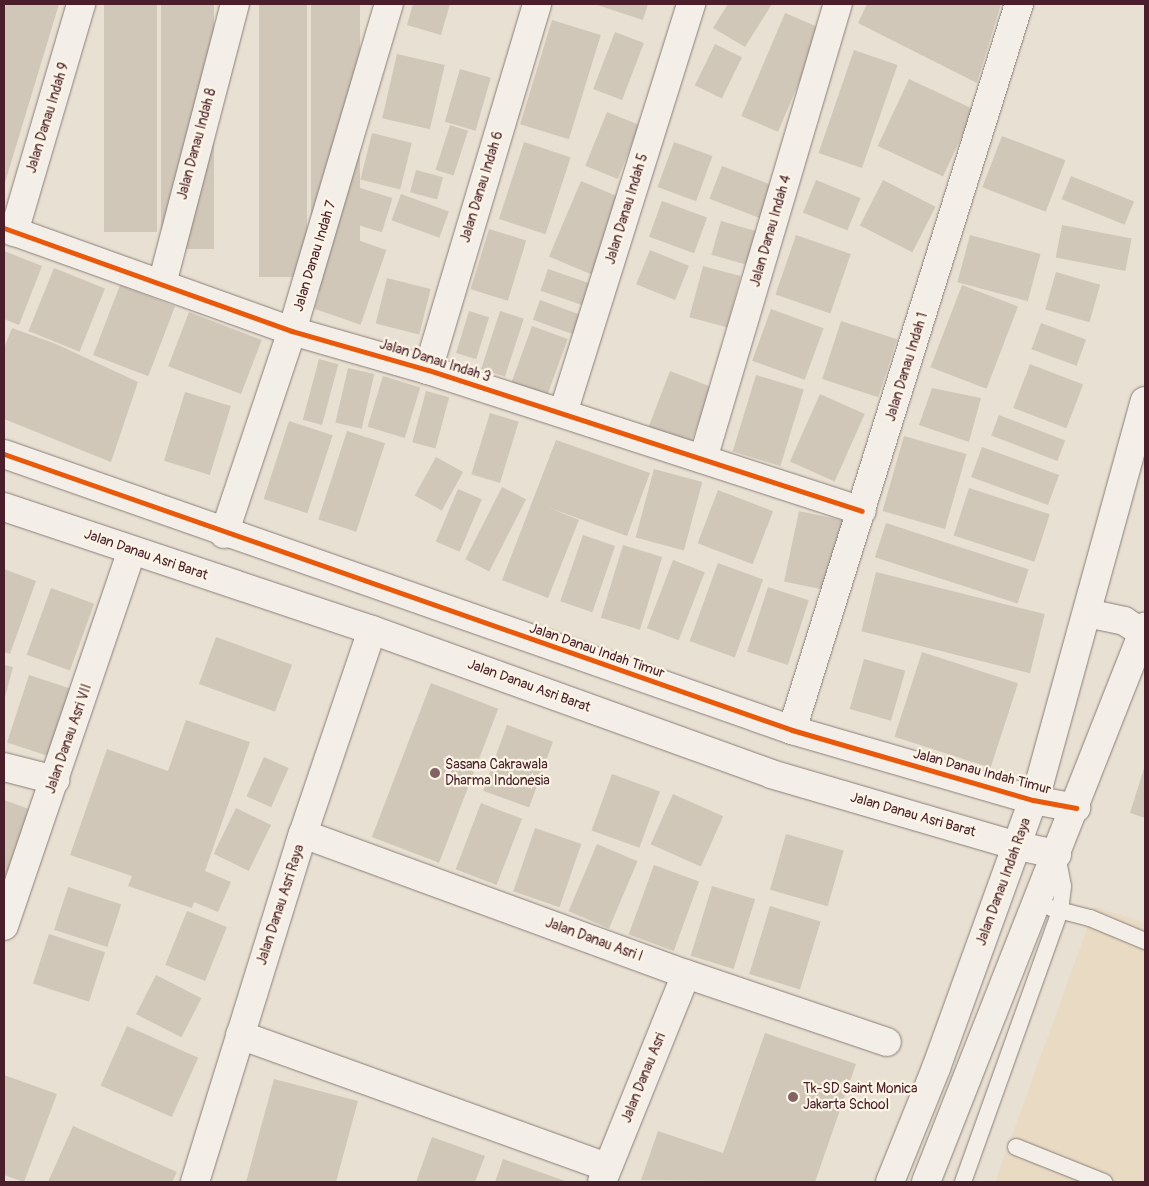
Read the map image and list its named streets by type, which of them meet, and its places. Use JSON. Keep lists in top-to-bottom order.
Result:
{
  "streets": {
    "street": [
      "Jalan Danau Indah 9",
      "Jalan Danau Indah 8",
      "Jalan Danau Indah 6",
      "Jalan Danau Indah 5",
      "Jalan Danau Indah 4",
      "Jalan Danau Indah 7",
      "Jalan Danau Indah 3",
      "Jalan Danau Indah 1",
      "Jalan Danau Asri Barat",
      "Jalan Danau Indah Timur",
      "Jalan Danau Asri VII",
      "Jalan Danau Indah Raya",
      "Jalan Danau Asri Raya",
      "Jalan Danau Asri I",
      "Jalan Danau Asri"
    ]
  },
  "crossings": [
    ["Jalan Danau Indah 9", "Jalan Danau Indah 3"],
    ["Jalan Danau Indah 8", "Jalan Danau Indah 3"],
    ["Jalan Danau Indah 6", "Jalan Danau Indah 3"],
    ["Jalan Danau Indah 5", "Jalan Danau Indah 3"],
    ["Jalan Danau Indah 4", "Jalan Danau Indah 3"],
    ["Jalan Danau Indah 7", "Jalan Danau Indah 3"],
    ["Jalan Danau Indah 7", "Jalan Danau Indah Timur"],
    ["Jalan Danau Indah 3", "Jalan Danau Indah 1"],
    ["Jalan Danau Indah 1", "Jalan Danau Indah Timur"],
    ["Jalan Danau Asri Barat", "Jalan Danau Asri VII"],
    ["Jalan Danau Asri Barat", "Jalan Danau Indah Raya"],
    ["Jalan Danau Asri Barat", "Jalan Danau Asri Raya"],
    ["Jalan Danau Indah Timur", "Jalan Danau Indah Raya"],
    ["Jalan Danau Asri Raya", "Jalan Danau Asri I"],
    ["Jalan Danau Asri I", "Jalan Danau Asri"]
  ],
  "places": ["Sasana Cakrawala Dharma Indonesia", "Tk-SD Saint Monica Jakarta School"]
}
